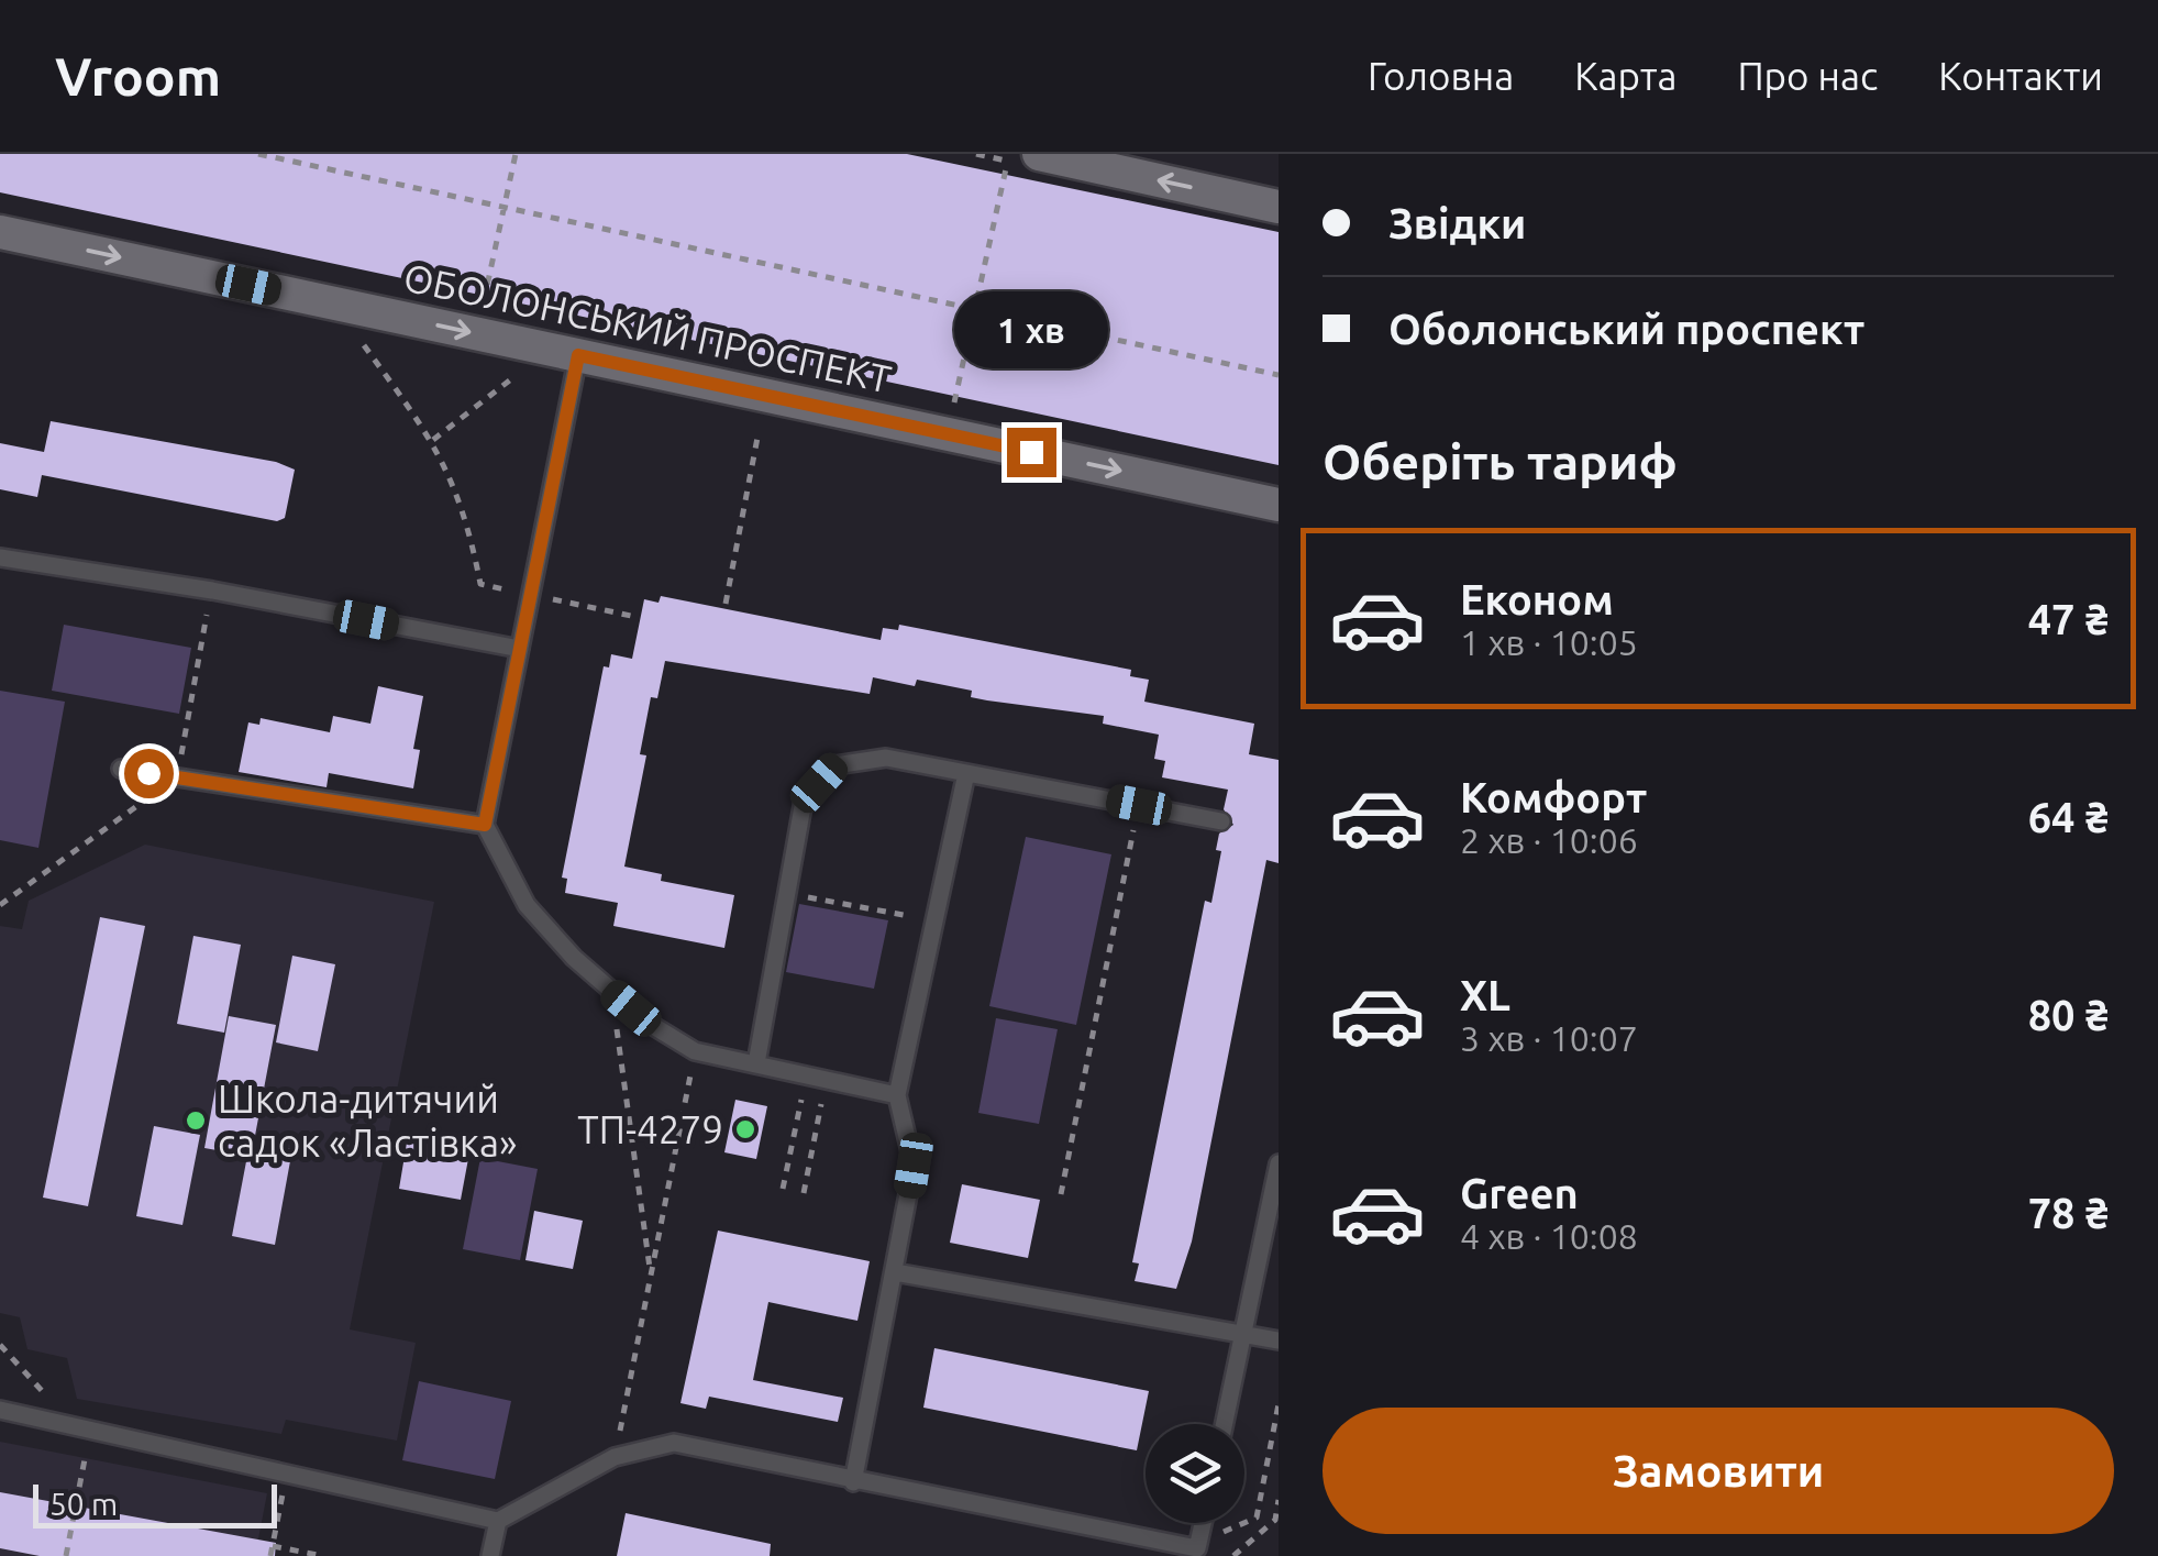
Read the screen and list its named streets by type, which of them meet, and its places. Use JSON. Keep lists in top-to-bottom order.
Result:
{
  "streets": {
    "main road": ["ОБОЛОНСЬКИЙ ПРОСПЕКТ"]
  },
  "one_way": ["ОБОЛОНСЬКИЙ ПРОСПЕКТ"],
  "places": ["Школа-дитячий садок «Ластівка»", "ТП-4279"],
  "scale_bar": "50 m",
  "page": {
    "header": "Vroom",
    "nav": [
      "Головна",
      "Карта",
      "Про нас",
      "Контакти"
    ],
    "banner": ["Звідки", "Оболонський проспект"],
    "bubble": "1 хв",
    "heading": "Оберіть тариф",
    "list": [
      {
        "name": "Економ",
        "note": "1 хв · 10:05",
        "value": "47 ₴"
      },
      {
        "name": "Комфорт",
        "note": "2 хв · 10:06",
        "value": "64 ₴"
      },
      {
        "name": "XL",
        "note": "3 хв · 10:07",
        "value": "80 ₴"
      },
      {
        "name": "Green",
        "note": "4 хв · 10:08",
        "value": "78 ₴"
      }
    ],
    "buttons": "Замовити",
    "scale": "50 m"
  }
}
